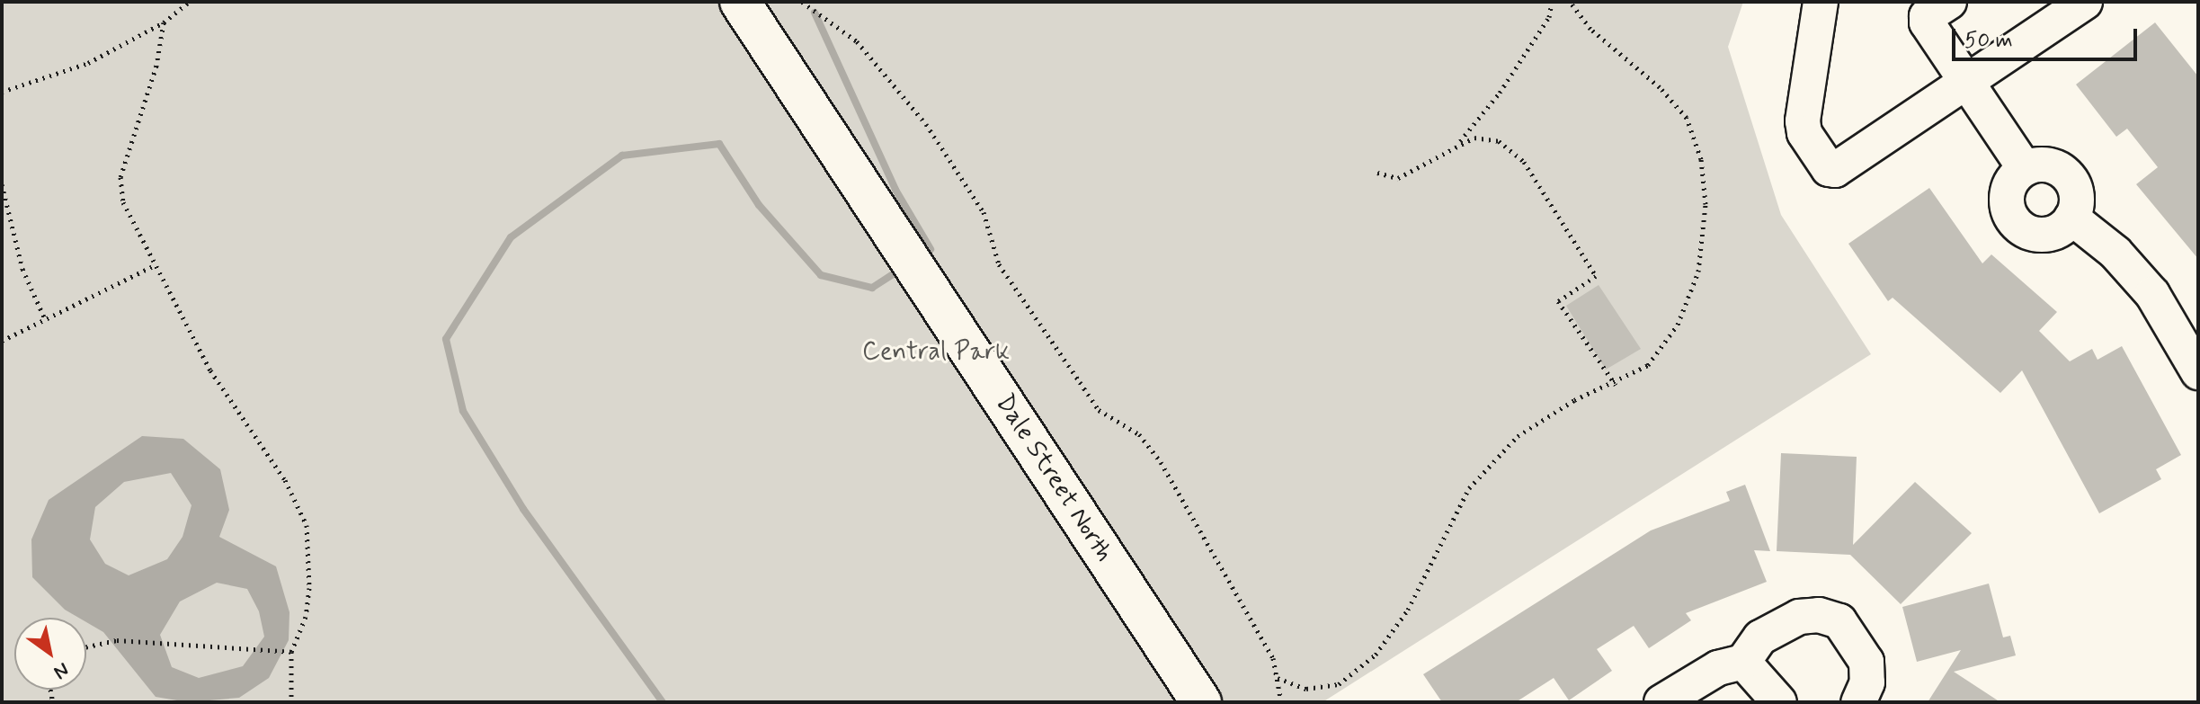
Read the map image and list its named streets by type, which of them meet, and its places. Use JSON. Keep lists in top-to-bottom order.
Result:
{
  "streets": {
    "main road": ["Dale Street North"]
  },
  "parks": ["Central Park"],
  "scale_bar": "50 m",
  "north": "bottom right"
}
